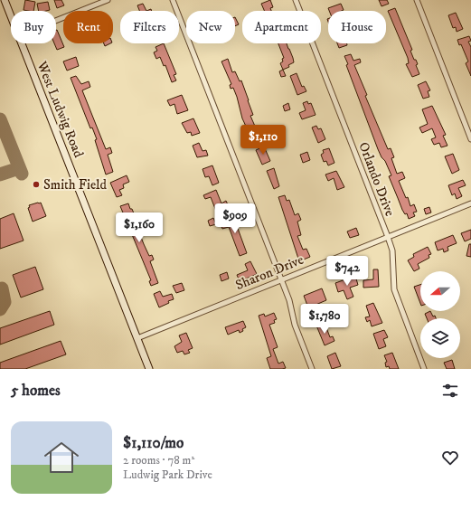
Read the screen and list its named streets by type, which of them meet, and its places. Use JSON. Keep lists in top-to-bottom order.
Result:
{
  "streets": {
    "main road": ["West Ludwig Road"],
    "street": ["Orlando Drive", "Sharon Drive"]
  },
  "crossings": [
    ["West Ludwig Road", "Sharon Drive"],
    ["Orlando Drive", "Sharon Drive"]
  ],
  "places": ["Smith Field"],
  "north": "left",
  "page": {
    "chip": [
      "Buy",
      "Rent",
      "Filters",
      "New",
      "Apartment",
      "House"
    ],
    "price": [
      "$1,110",
      "$909",
      "$1,160",
      "$742",
      "$1,780"
    ],
    "heading": "5 homes",
    "list": [
      {
        "name": "$1,110/mo",
        "note": "2 rooms · 78 m² · Ludwig Park Drive"
      }
    ]
  }
}
